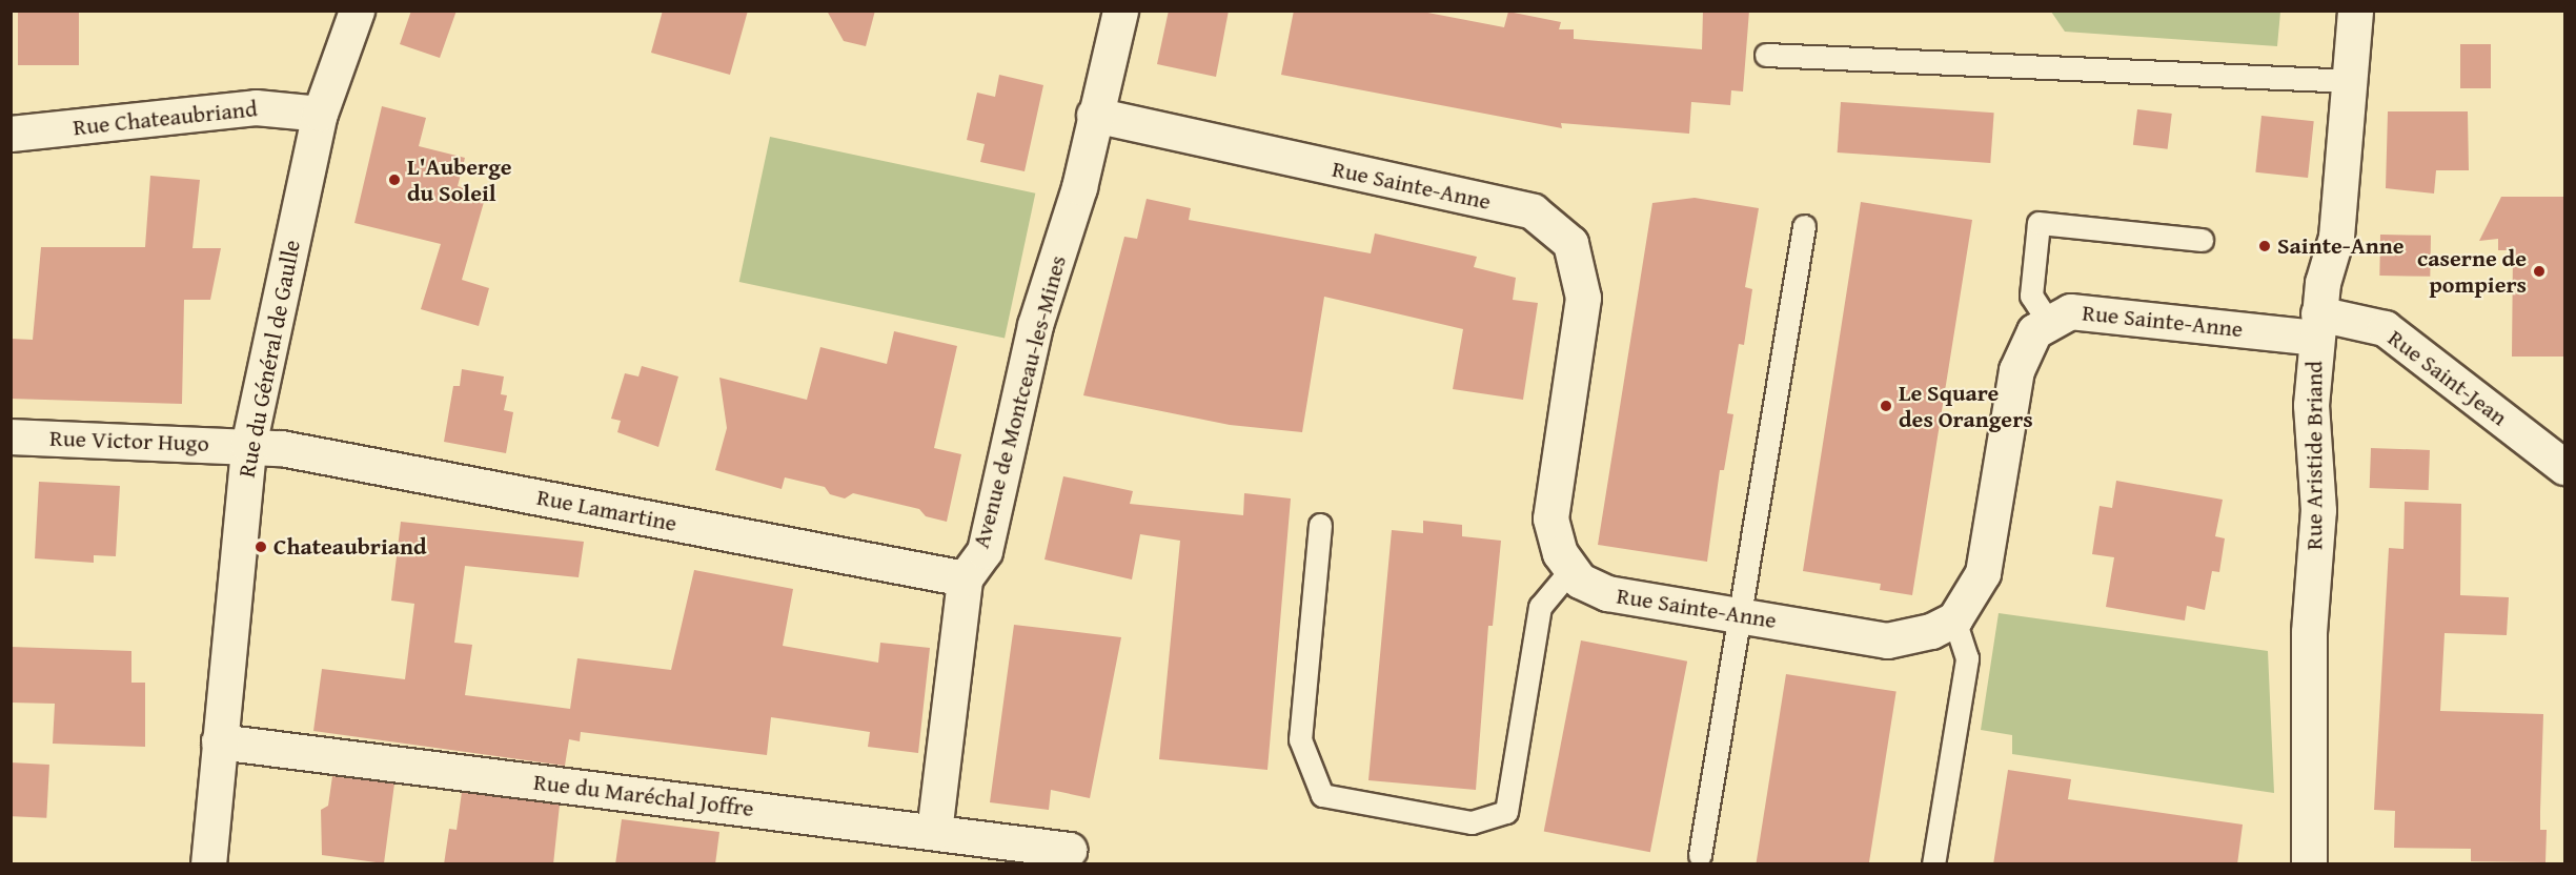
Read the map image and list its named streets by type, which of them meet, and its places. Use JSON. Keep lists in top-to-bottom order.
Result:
{
  "streets": {
    "street": [
      "Rue Chateaubriand",
      "Rue Sainte-Anne",
      "Rue du Général de Gaulle",
      "Rue Saint-Jean",
      "Avenue de Montceau-les-Mines",
      "Rue Victor Hugo",
      "Rue Aristide Briand",
      "Rue Lamartine",
      "Rue du Maréchal Joffre"
    ]
  },
  "crossings": [
    ["Rue Chateaubriand", "Rue du Général de Gaulle"],
    ["Rue Sainte-Anne", "Rue Saint-Jean"],
    ["Rue Sainte-Anne", "Avenue de Montceau-les-Mines"],
    ["Rue Sainte-Anne", "Rue Aristide Briand"],
    ["Rue du Général de Gaulle", "Rue Victor Hugo"],
    ["Rue du Général de Gaulle", "Rue Lamartine"],
    ["Rue du Général de Gaulle", "Rue du Maréchal Joffre"],
    ["Rue Saint-Jean", "Rue Aristide Briand"],
    ["Avenue de Montceau-les-Mines", "Rue Lamartine"],
    ["Avenue de Montceau-les-Mines", "Rue du Maréchal Joffre"],
    ["Rue Victor Hugo", "Rue Lamartine"]
  ],
  "places": [
    "L'Auberge du Soleil",
    "Sainte-Anne",
    "caserne de pompiers",
    "Le Square des Orangers",
    "Chateaubriand"
  ]
}
